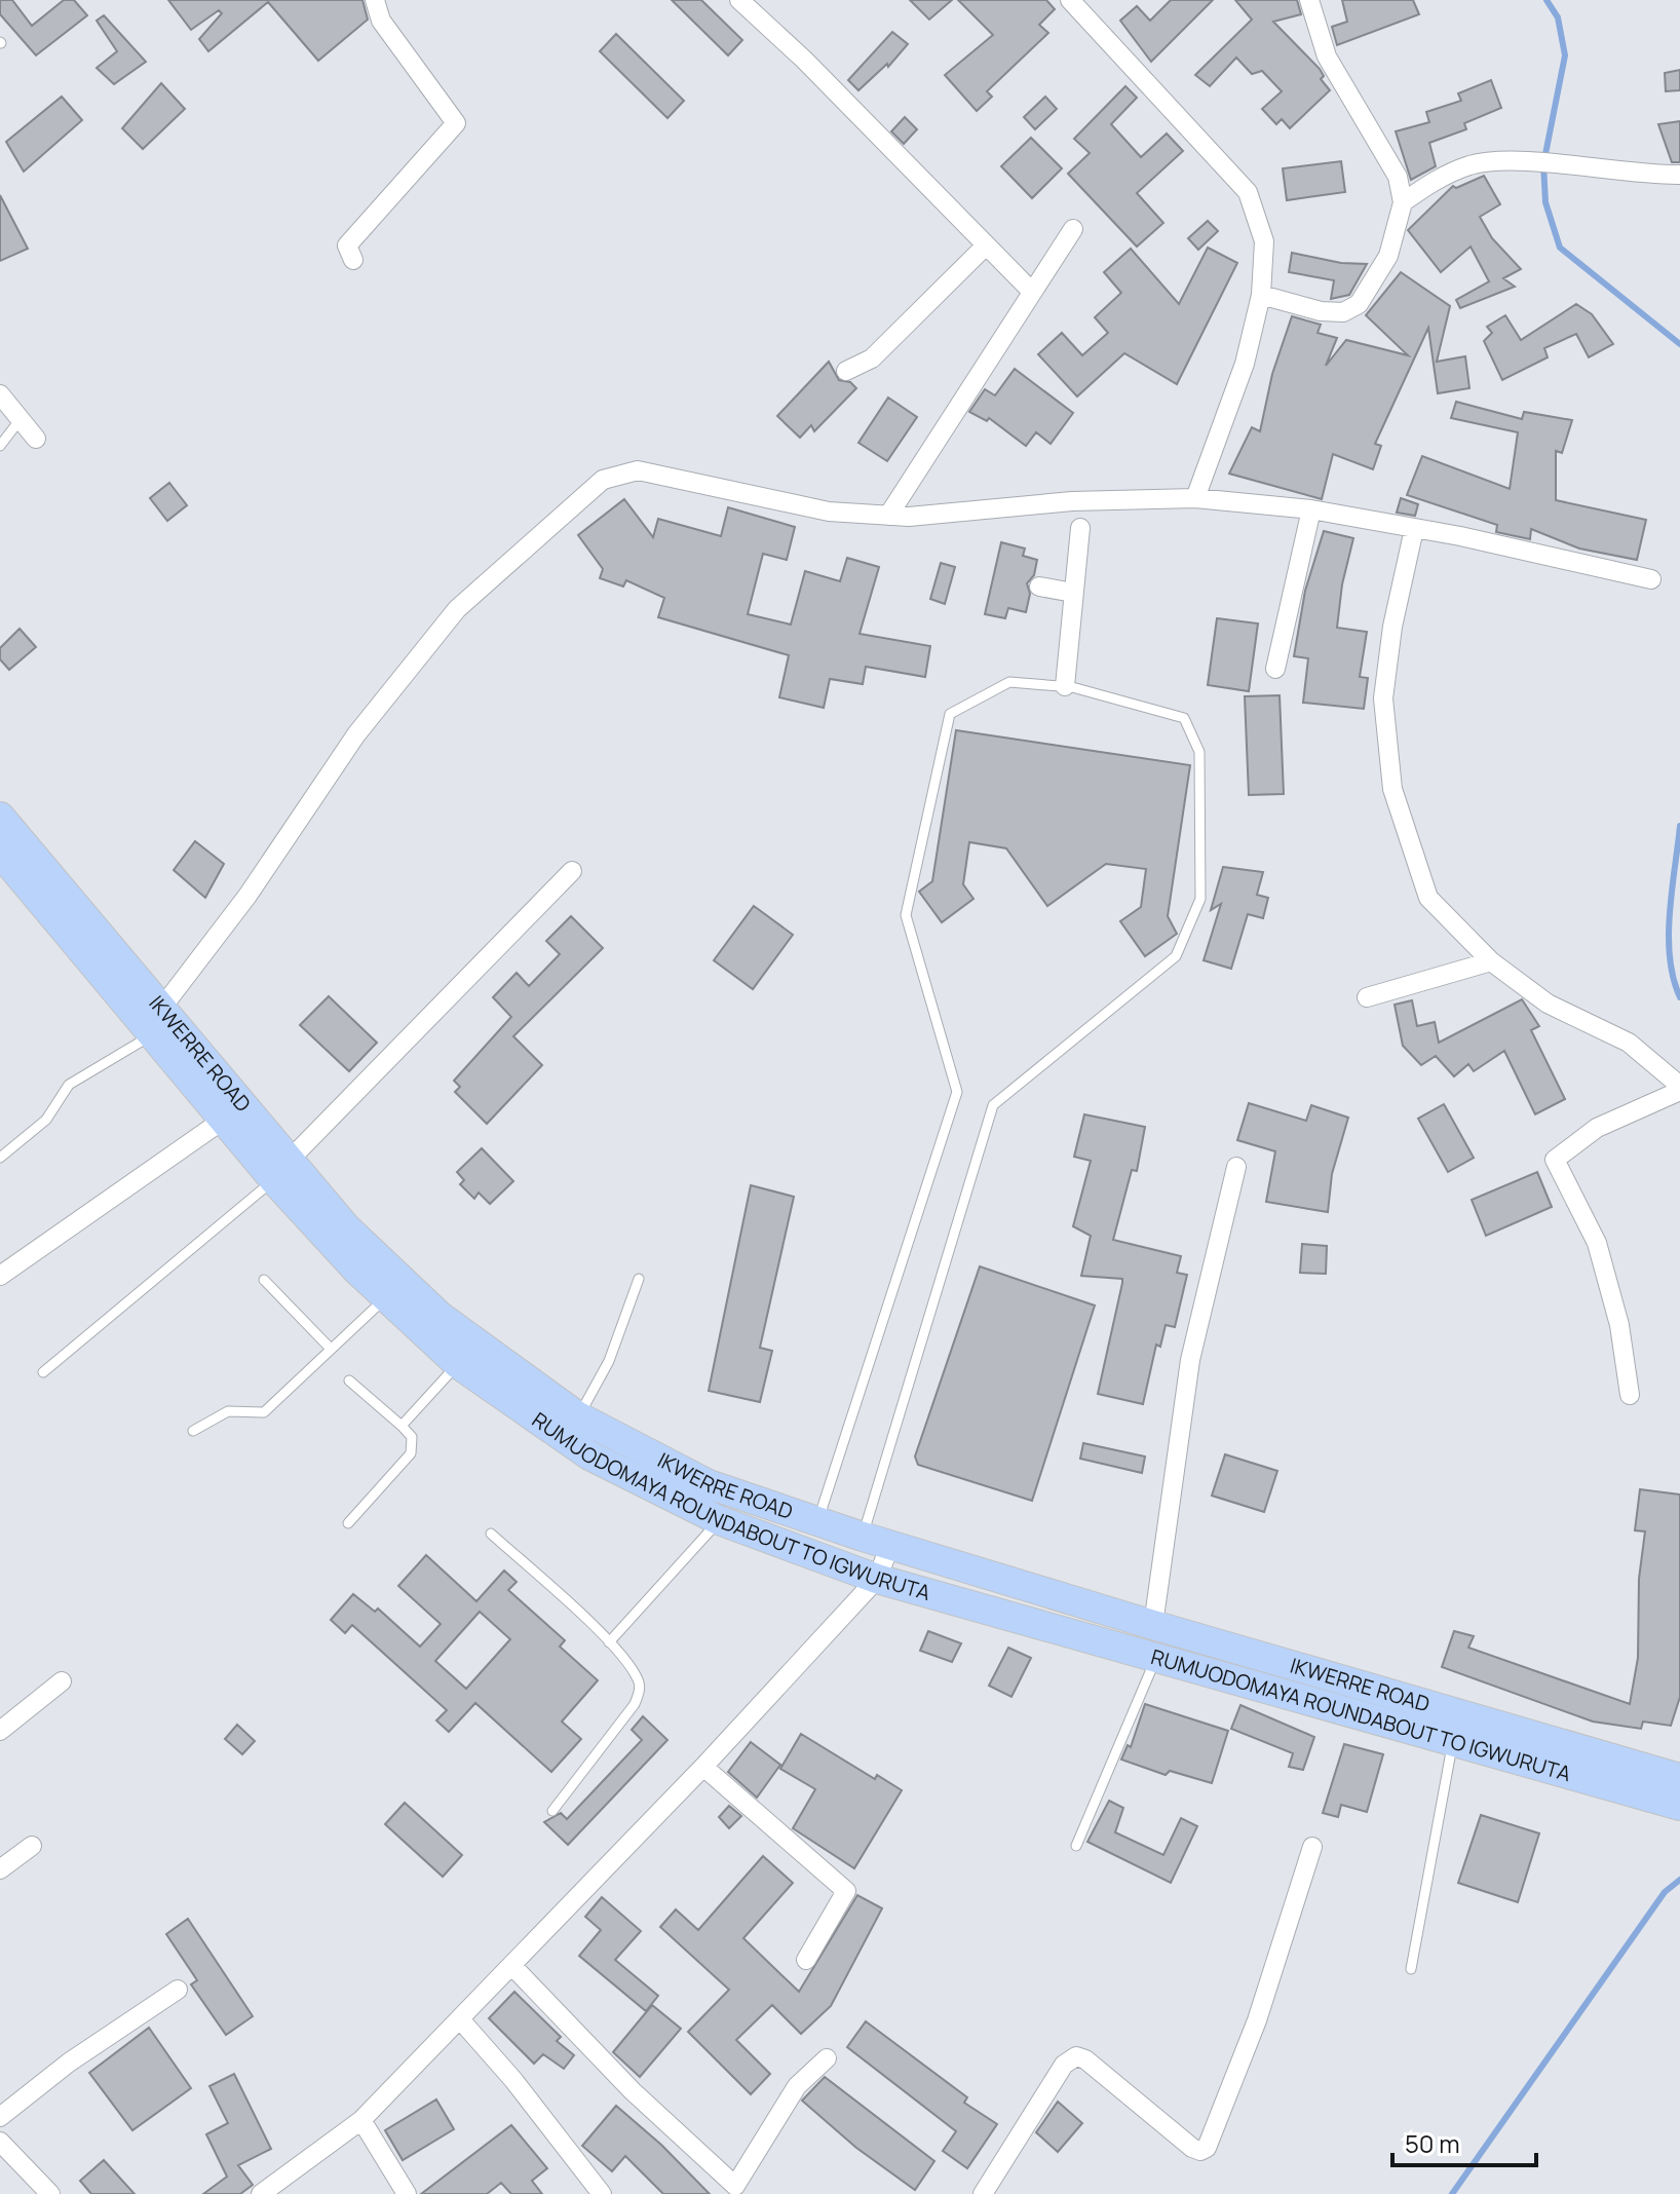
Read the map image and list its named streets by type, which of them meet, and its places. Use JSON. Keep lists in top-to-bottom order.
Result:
{
  "streets": {
    "main road": ["IKWERRE ROAD", "RUMUODOMAYA ROUNDABOUT TO IGWURUTA"]
  },
  "crossings": [
    ["IKWERRE ROAD", "RUMUODOMAYA ROUNDABOUT TO IGWURUTA"]
  ],
  "scale_bar": "50 m"
}
